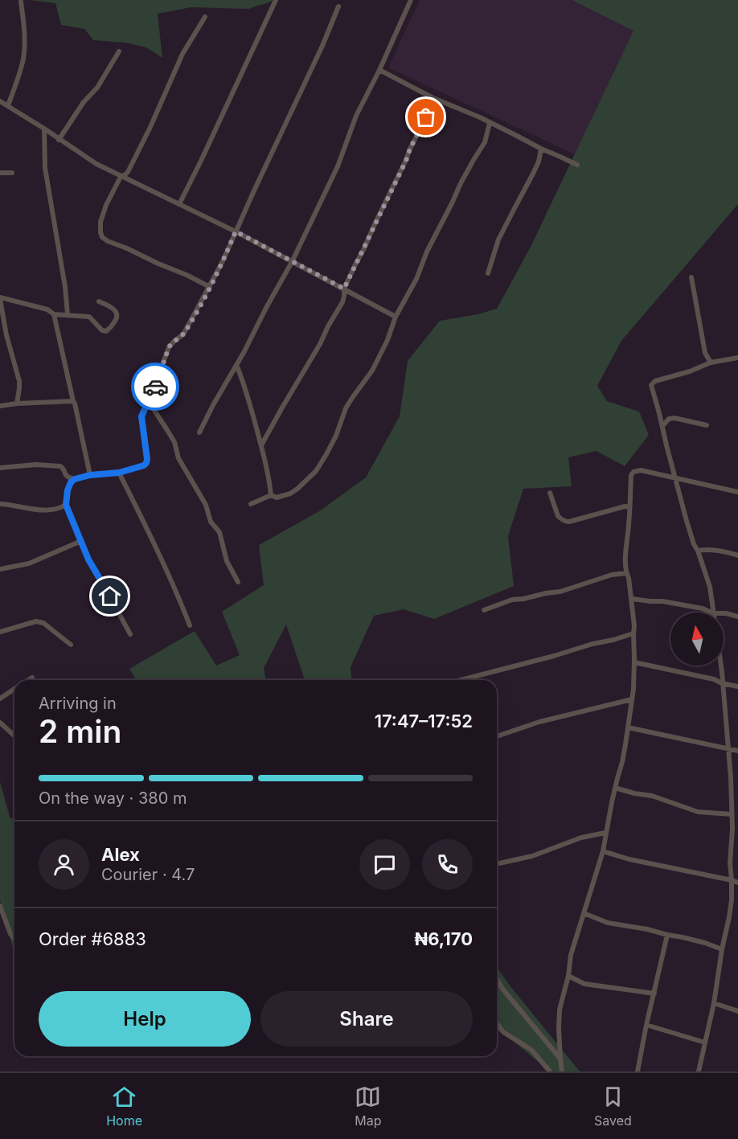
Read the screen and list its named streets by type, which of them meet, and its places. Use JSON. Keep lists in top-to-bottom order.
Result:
{
  "north": "top",
  "page": {
    "heading": ["2 min", "Arriving in", "17:47–17:52"],
    "panel": [
      "Alex",
      "Courier · 4.7",
      "Order #6883",
      "₦6,170"
    ],
    "bar": "On the way · 380 m",
    "buttons": ["Help", "Share"],
    "tabs": ["Home", "Map", "Saved"]
  }
}
